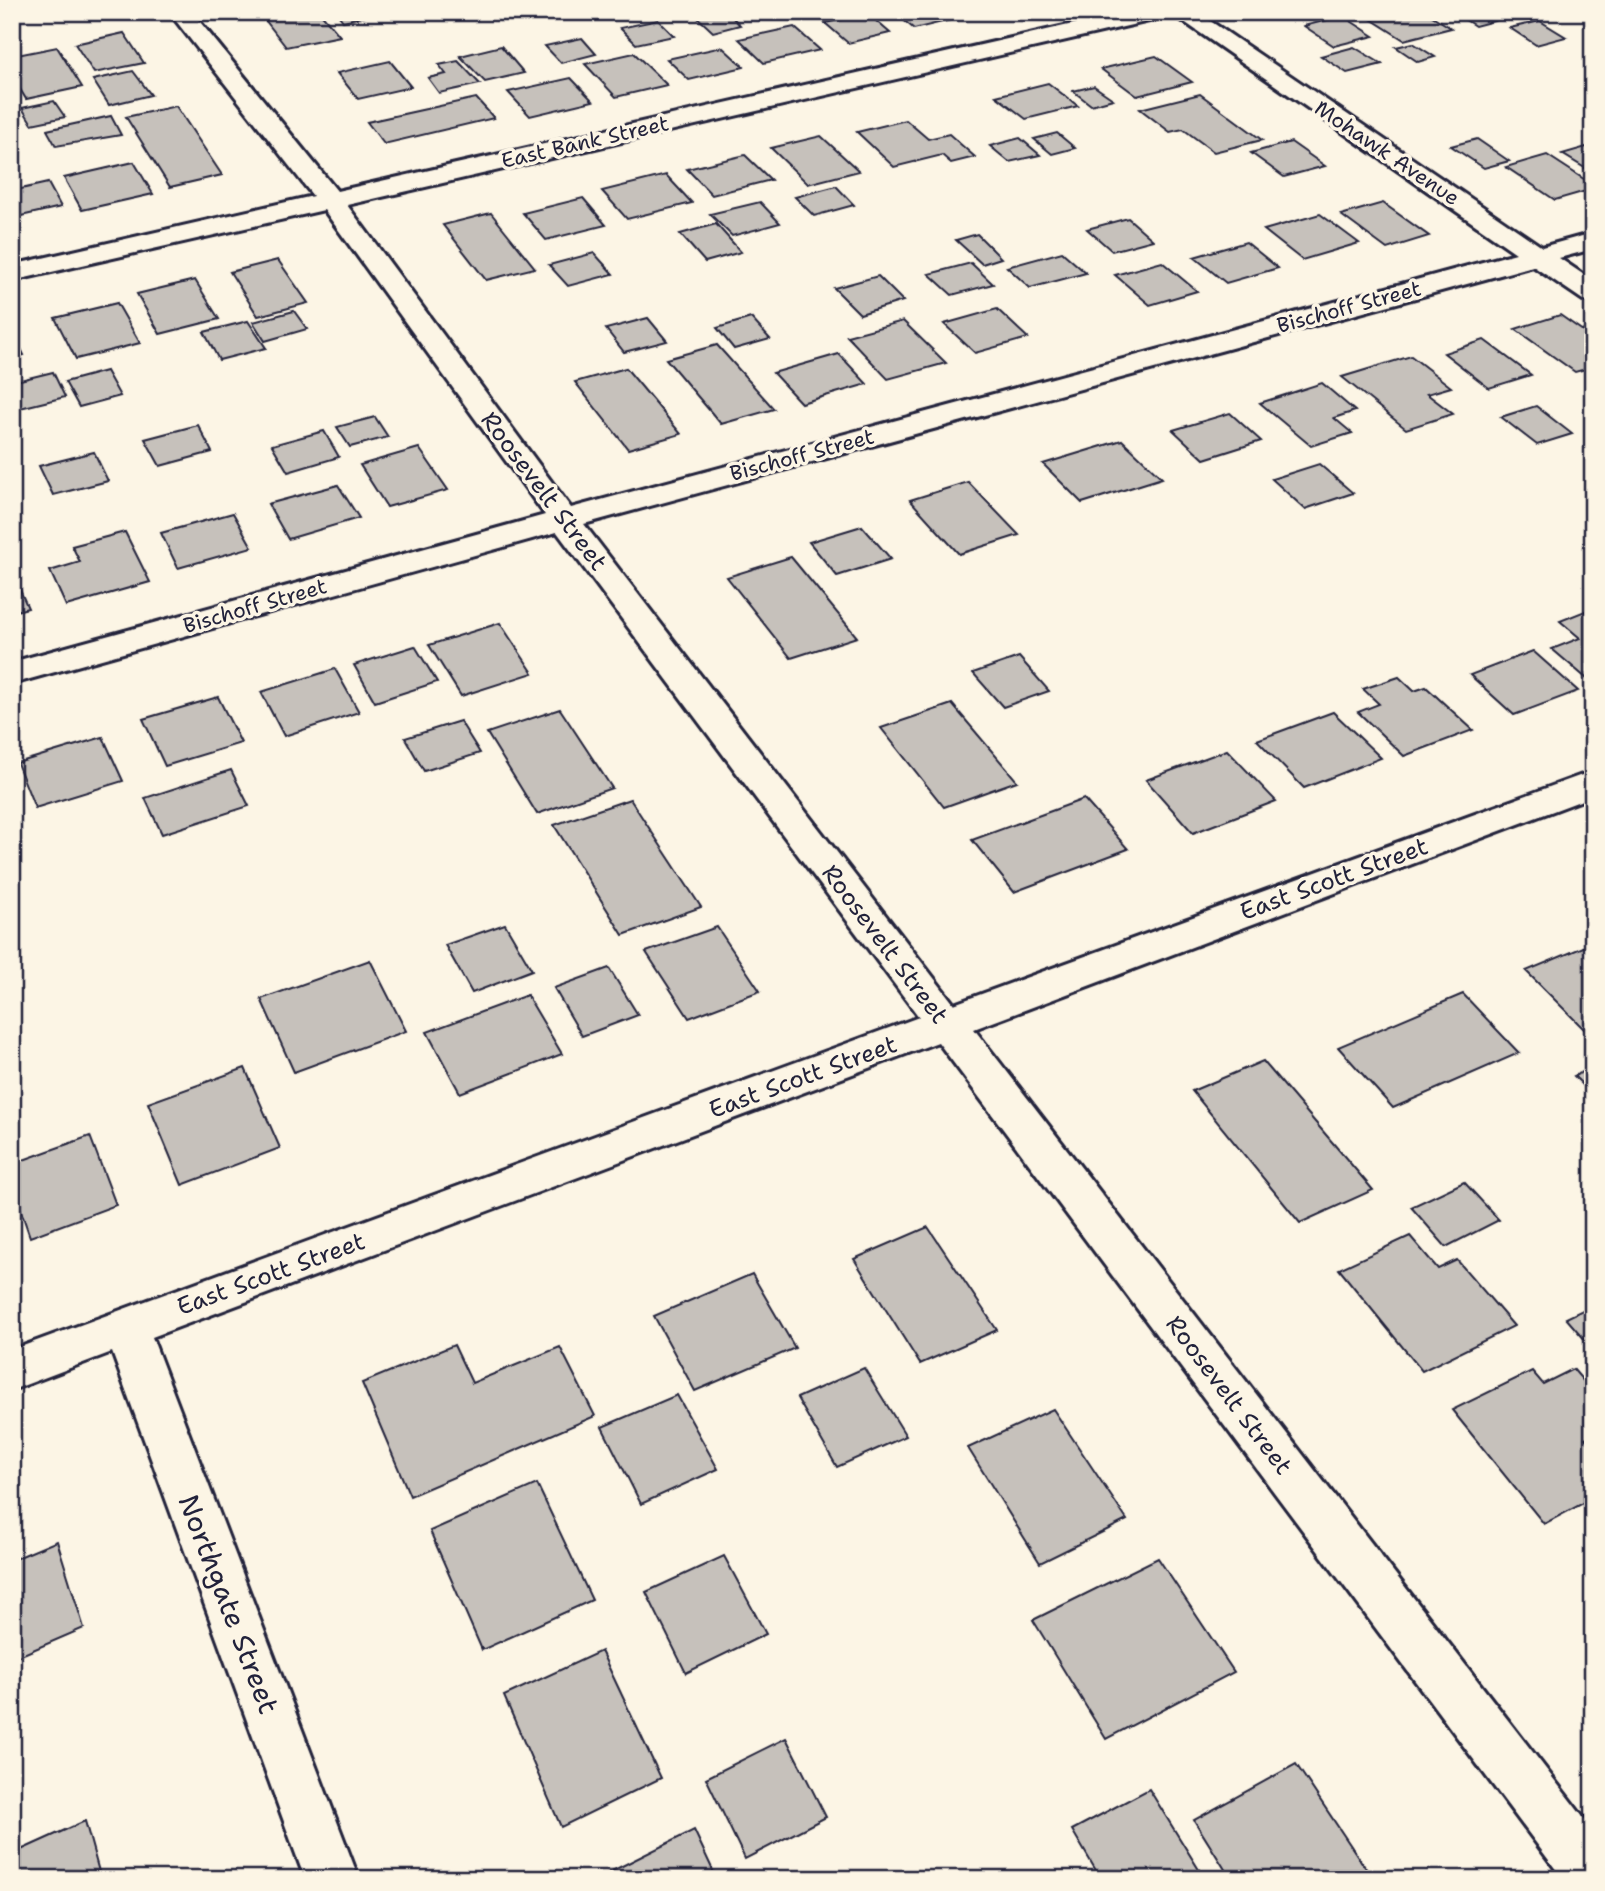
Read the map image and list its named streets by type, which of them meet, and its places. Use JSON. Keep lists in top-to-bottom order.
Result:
{
  "streets": {
    "street": [
      "East Bank Street",
      "Mohawk Avenue",
      "Bischoff Street",
      "Roosevelt Street",
      "East Scott Street",
      "Northgate Street"
    ]
  },
  "crossings": [
    ["East Bank Street", "Roosevelt Street"],
    ["Mohawk Avenue", "Bischoff Street"],
    ["Bischoff Street", "Roosevelt Street"],
    ["Roosevelt Street", "East Scott Street"],
    ["East Scott Street", "Northgate Street"]
  ]
}
